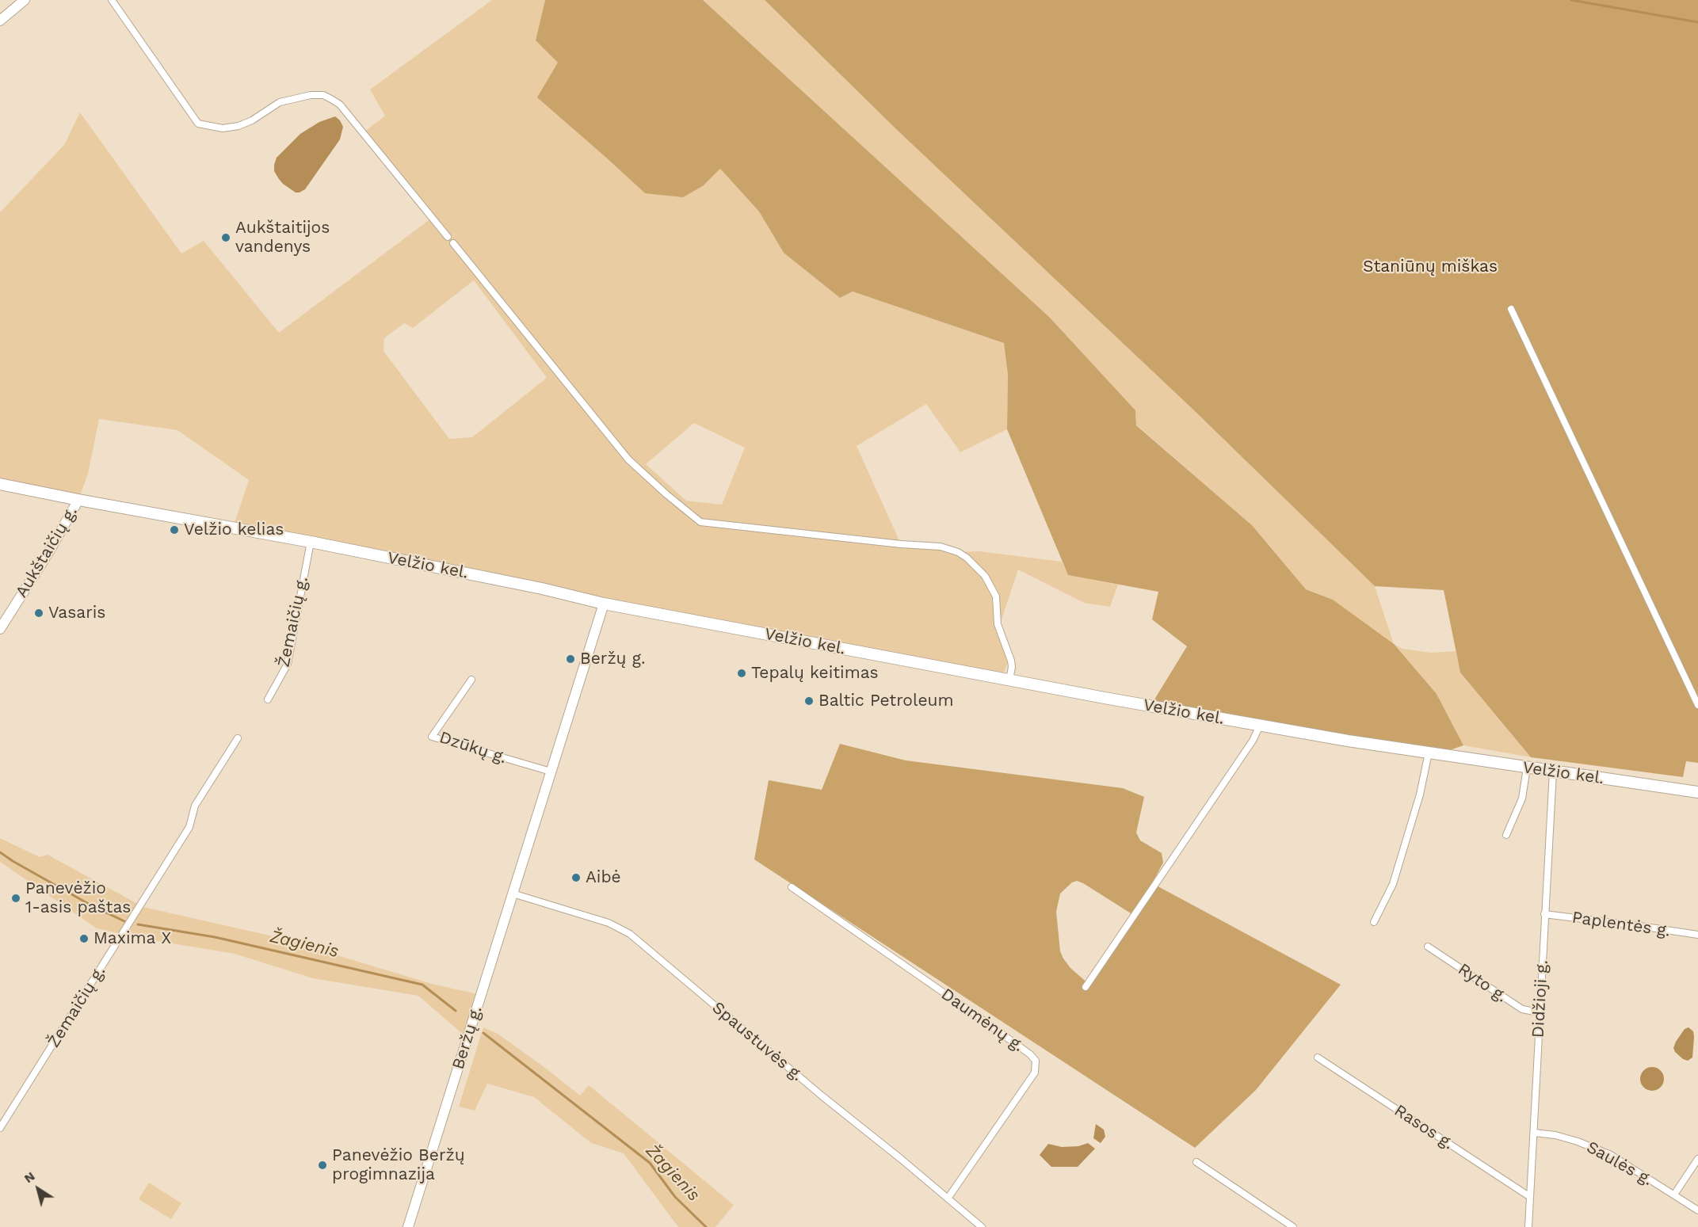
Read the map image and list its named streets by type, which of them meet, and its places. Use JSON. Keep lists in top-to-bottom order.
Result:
{
  "streets": {
    "main road": ["Aukštaičių g.", "Velžio kel.", "Beržų g."],
    "street": [
      "Žemaičių g.",
      "Dzūkų g.",
      "Paplentės g.",
      "Ryto g.",
      "Didžioji g.",
      "Daumėnų g.",
      "Spaustuvės g.",
      "Rasos g.",
      "Saulės g."
    ]
  },
  "crossings": [
    ["Aukštaičių g.", "Velžio kel."],
    ["Velžio kel.", "Žemaičių g."],
    ["Velžio kel.", "Didžioji g."],
    ["Velžio kel.", "Beržų g."],
    ["Dzūkų g.", "Beržų g."],
    ["Paplentės g.", "Didžioji g."],
    ["Ryto g.", "Didžioji g."],
    ["Didžioji g.", "Rasos g."],
    ["Didžioji g.", "Saulės g."],
    ["Daumėnų g.", "Spaustuvės g."],
    ["Beržų g.", "Spaustuvės g."]
  ],
  "water": ["Žagienis"],
  "parks": ["Staniūnų miškas"],
  "places": [
    "Aukštaitijos vandenys",
    "Velžio kelias",
    "Vasaris",
    "Beržų g.",
    "Tepalų keitimas",
    "Baltic Petroleum",
    "Aibė",
    "Panevėžio 1-asis paštas",
    "Maxima X",
    "Panevėžio Beržų progimnazija"
  ],
  "north": "top left"
}
